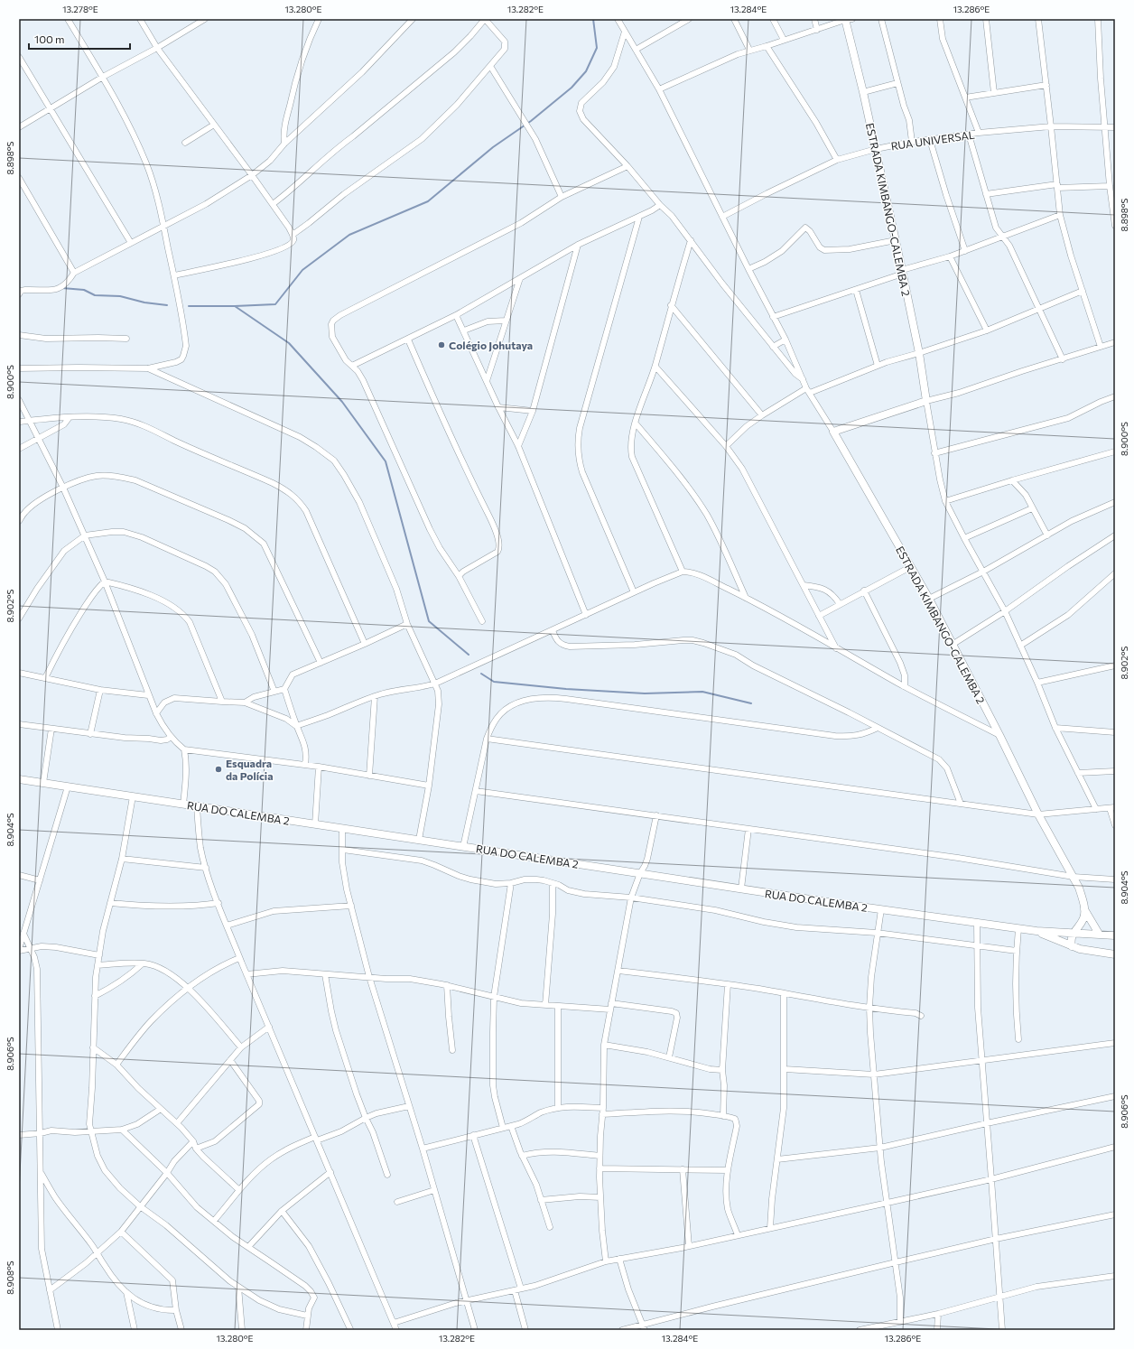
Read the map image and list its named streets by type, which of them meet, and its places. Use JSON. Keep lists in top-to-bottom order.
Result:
{
  "streets": {
    "main road": ["ESTRADA KIMBANGO-CALEMBA 2", "RUA DO CALEMBA 2"],
    "street": ["RUA UNIVERSAL"]
  },
  "crossings": [
    ["RUA UNIVERSAL", "ESTRADA KIMBANGO-CALEMBA 2"]
  ],
  "places": ["Colégio Johutaya", "Esquadra da Polícia"],
  "scale_bar": "100 m",
  "coordinates": [
    "13.278°E",
    "13.280°E",
    "13.282°E",
    "13.284°E",
    "13.286°E",
    "8.898°S",
    "8.900°S",
    "8.902°S",
    "8.904°S",
    "8.906°S",
    "8.908°S"
  ]
}
